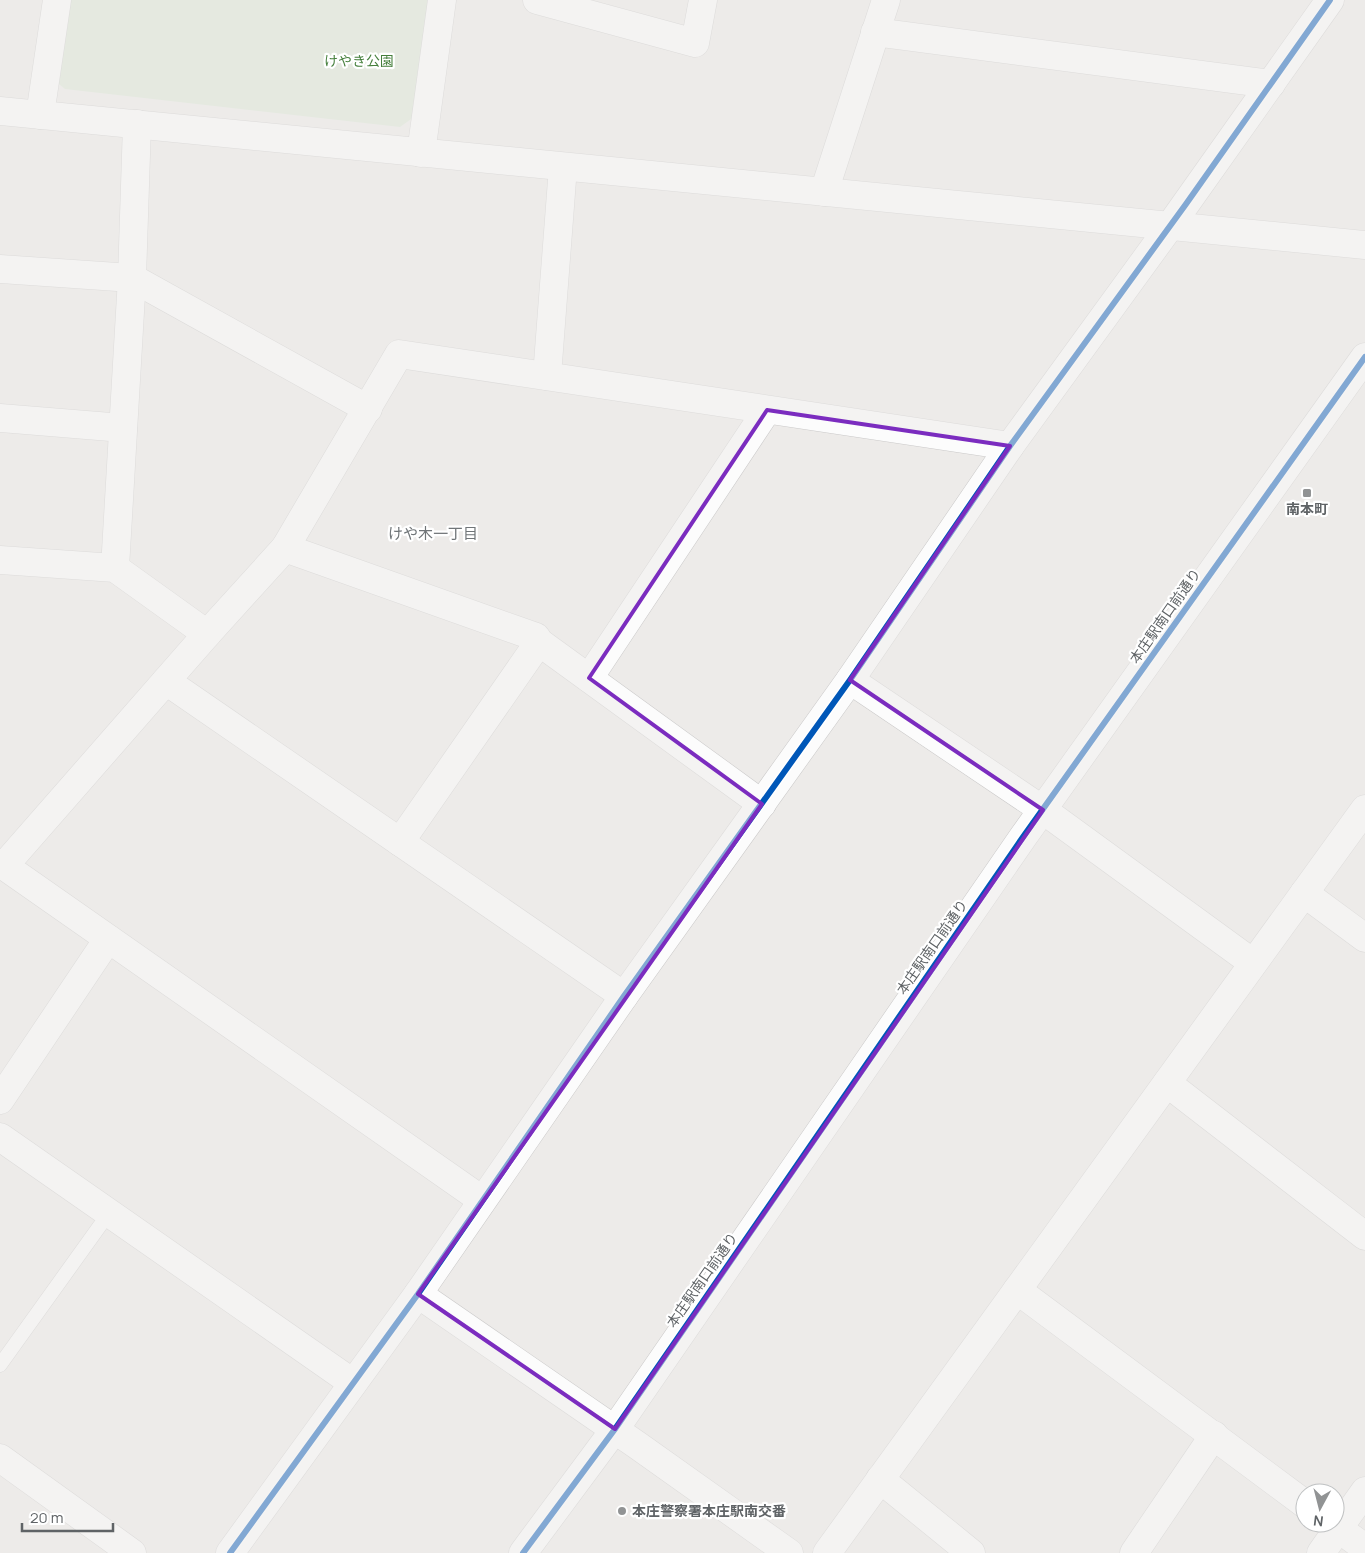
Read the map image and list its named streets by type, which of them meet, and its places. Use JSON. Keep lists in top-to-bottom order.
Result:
{
  "streets": {
    "street": ["本庄駅南口前通り"]
  },
  "districts": ["けや木一丁目"],
  "parks": ["けやき公園"],
  "places": {
    "transit": ["南本町"],
    "other": ["本庄警察署本庄駅南交番"]
  },
  "scale_bar": "20 m",
  "north": "bottom"
}
